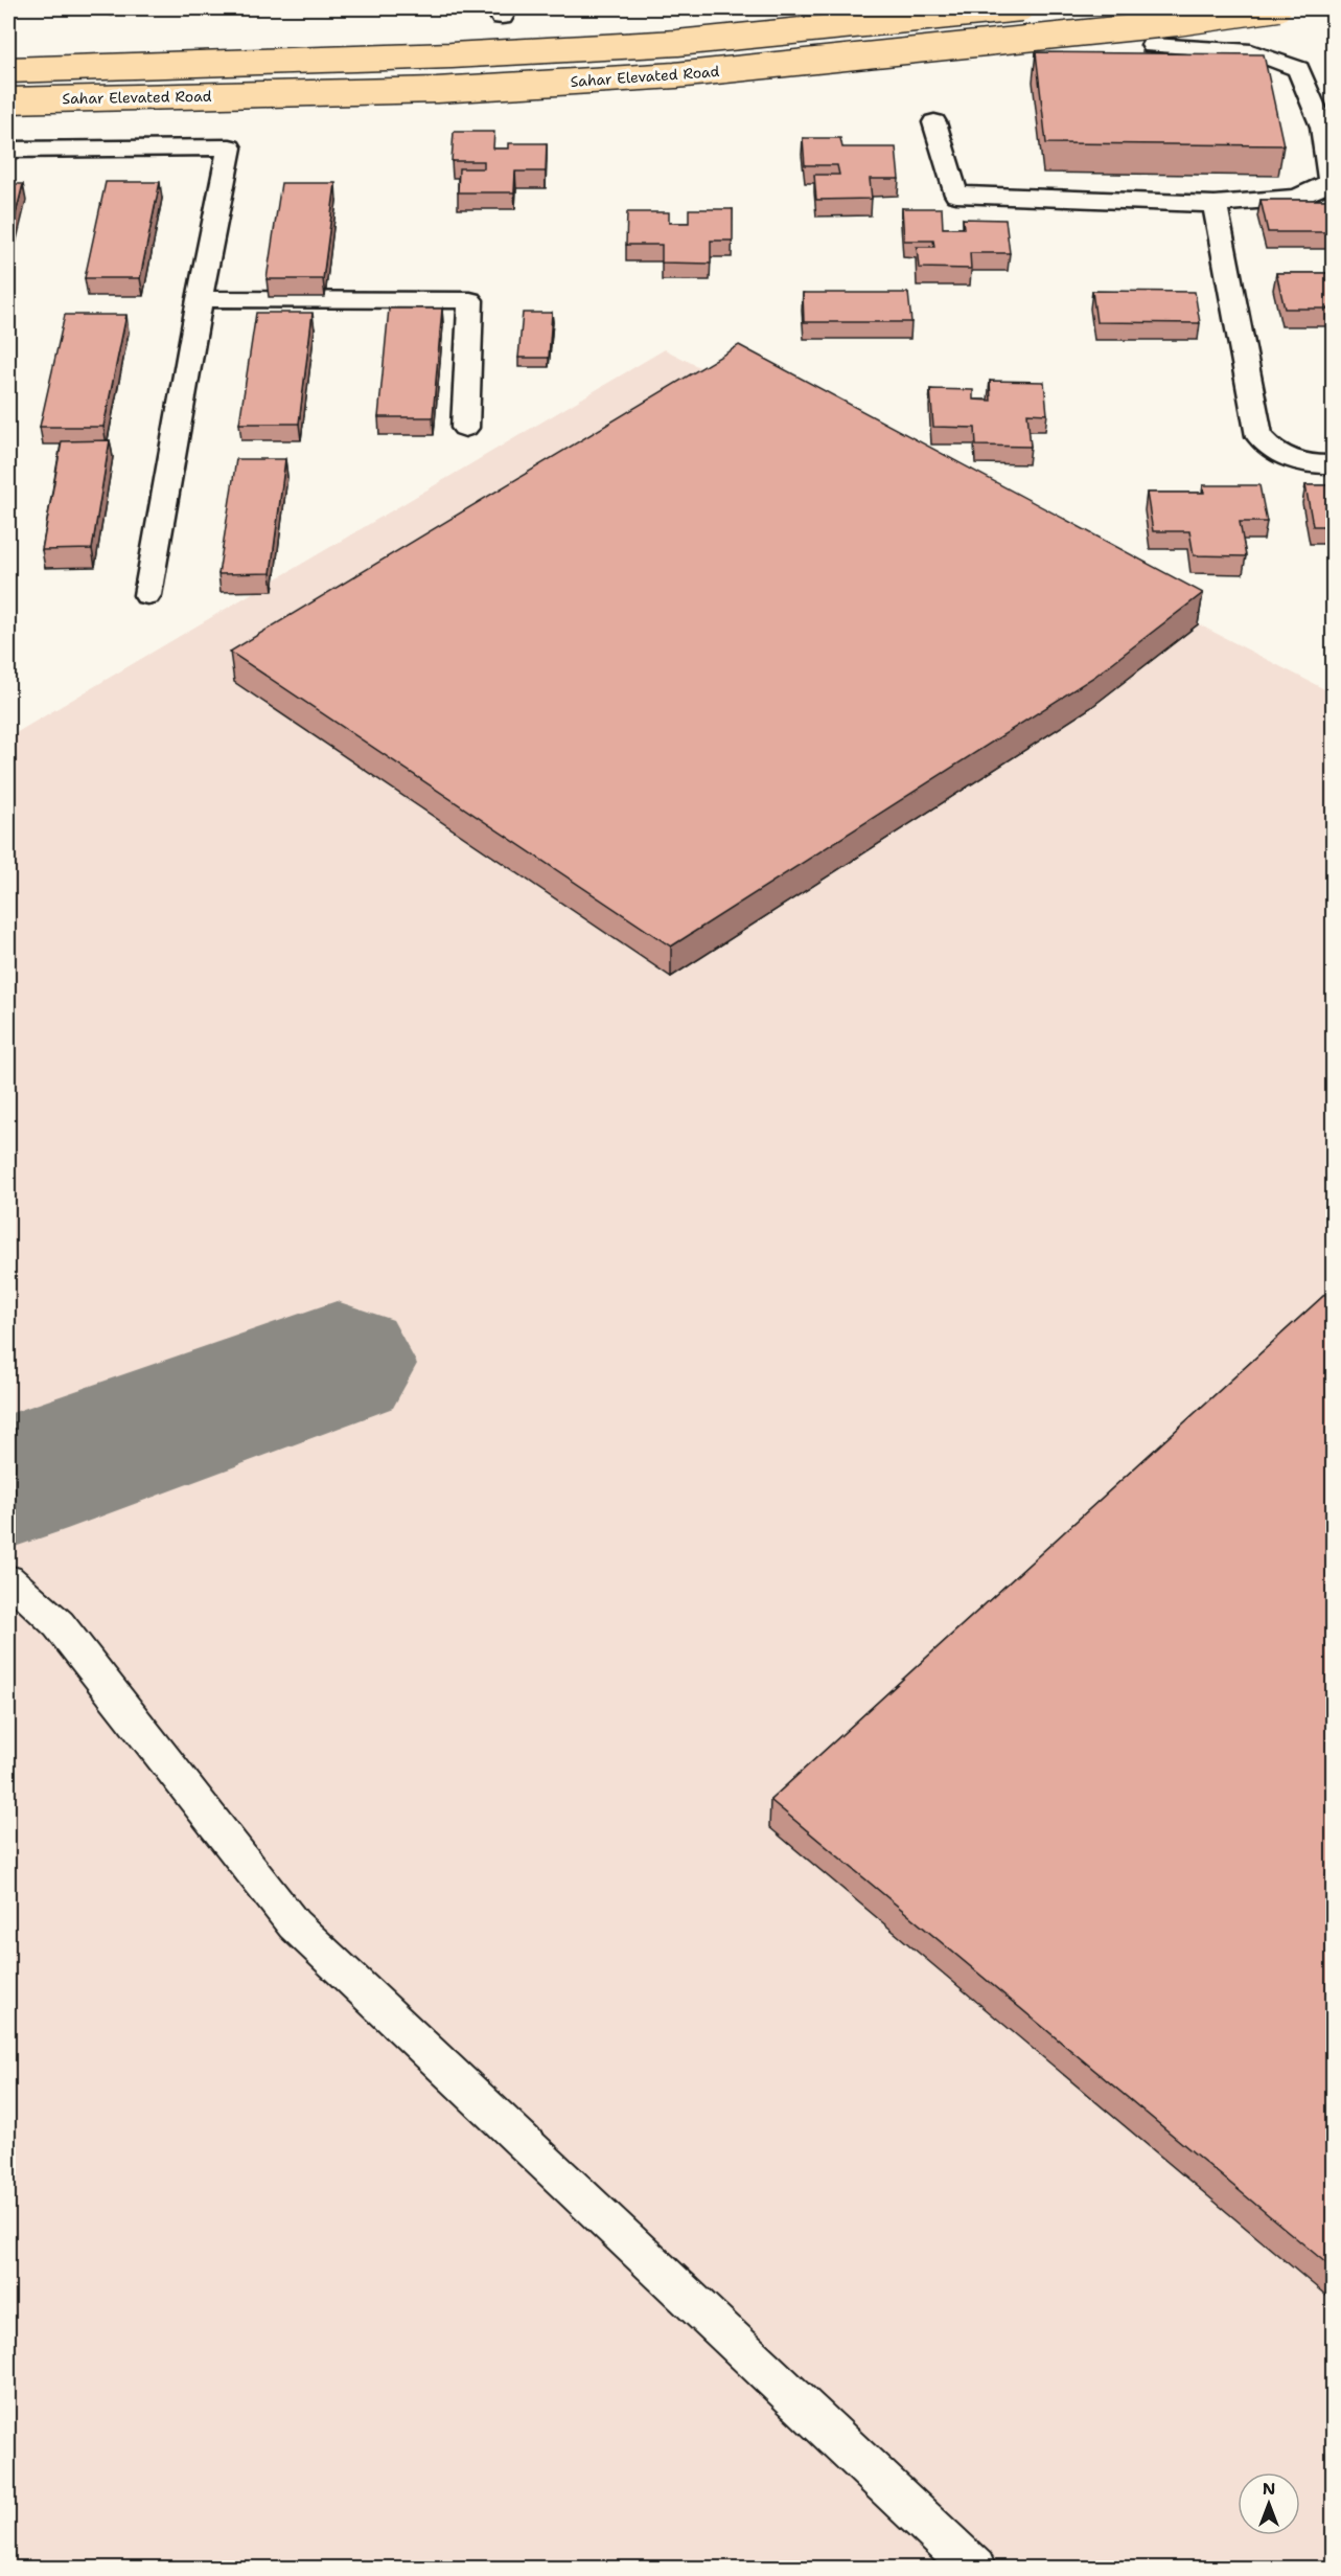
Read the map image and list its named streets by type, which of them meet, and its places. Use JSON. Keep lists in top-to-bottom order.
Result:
{
  "streets": {
    "main road": ["Sahar Elevated Road"]
  },
  "north": "top"
}
